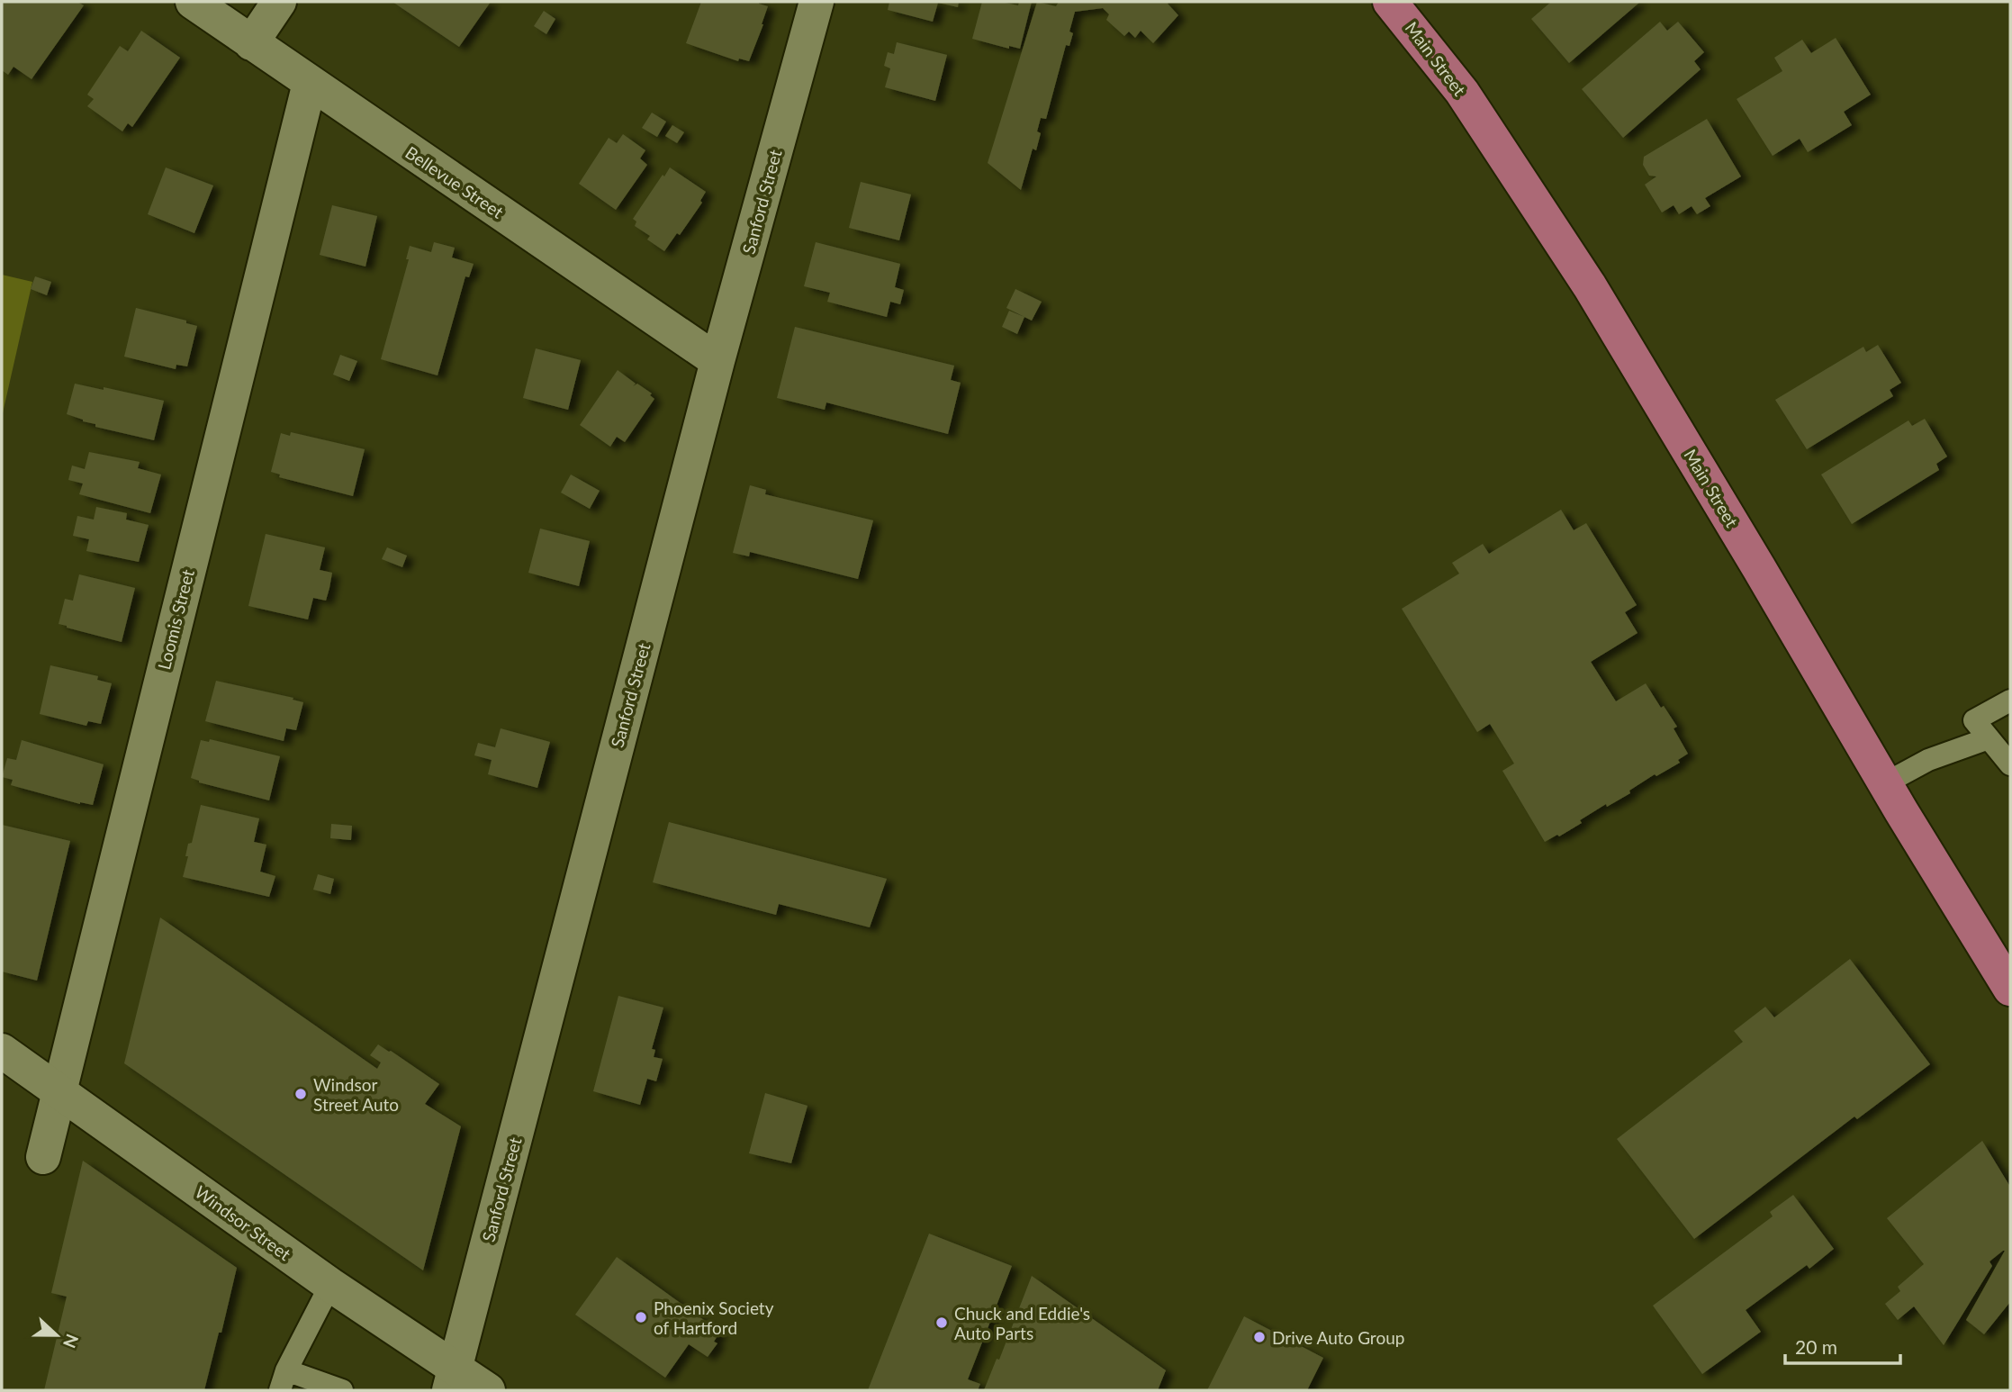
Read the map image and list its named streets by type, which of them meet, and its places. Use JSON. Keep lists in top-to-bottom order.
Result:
{
  "streets": {
    "main road": ["Main Street"],
    "street": [
      "Bellevue Street",
      "Sanford Street",
      "Loomis Street",
      "Windsor Street"
    ]
  },
  "crossings": [
    ["Bellevue Street", "Sanford Street"],
    ["Bellevue Street", "Loomis Street"],
    ["Sanford Street", "Windsor Street"],
    ["Loomis Street", "Windsor Street"]
  ],
  "places": [
    "Windsor Street Auto",
    "Phoenix Society of Hartford",
    "Chuck and Eddie's Auto Parts",
    "Drive Auto Group"
  ],
  "scale_bar": "20 m",
  "north": "right"
}
